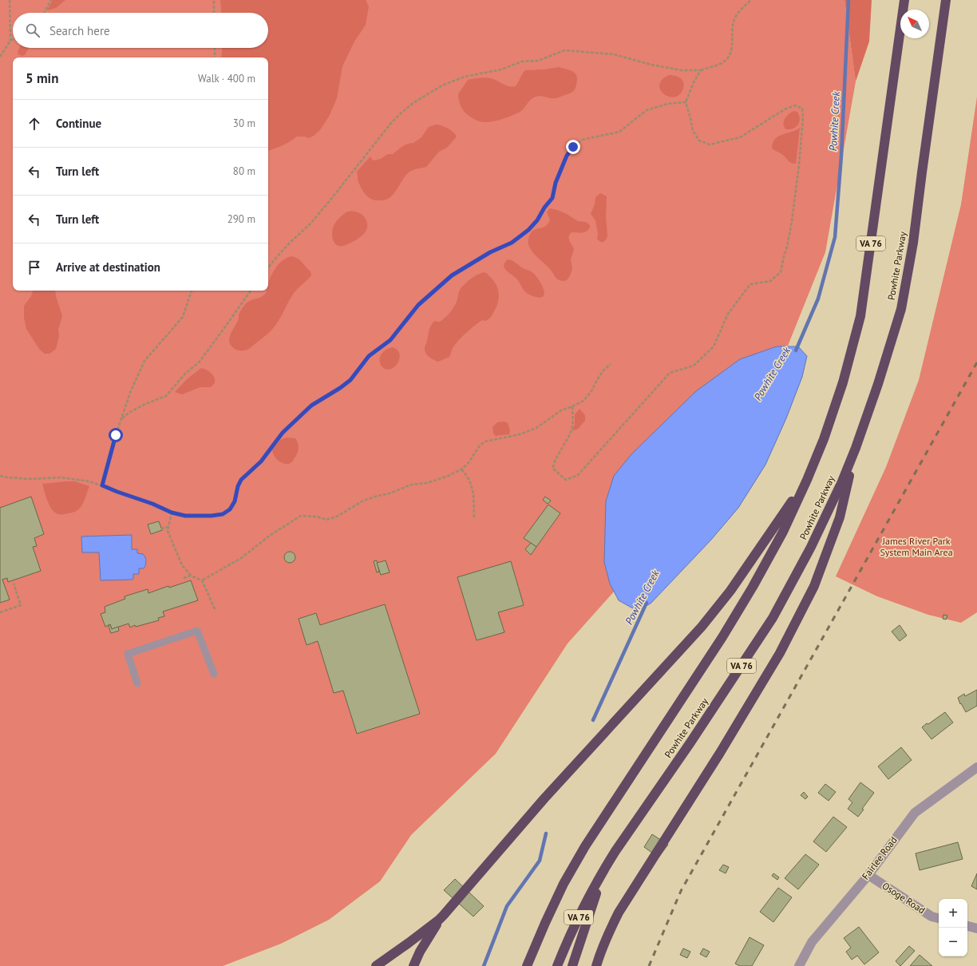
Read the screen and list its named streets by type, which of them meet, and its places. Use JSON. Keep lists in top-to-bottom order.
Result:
{
  "streets": {
    "highway": ["VA 76", "Powhite Parkway"],
    "street": ["Fairlee Road", "Osoge Road"]
  },
  "crossings": [
    ["Fairlee Road", "Osoge Road"]
  ],
  "water": ["Powhite Creek"],
  "parks": ["James River Park System Main Area"],
  "north": "top left",
  "page": {
    "search": "Search here",
    "heading": ["5 min", "Walk · 400 m"],
    "list": [
      ["Continue", "30 m"],
      ["Turn left", "80 m"],
      ["Turn left", "290 m"],
      "Arrive at destination"
    ],
    "map_buttons": ["+", "−"]
  }
}
